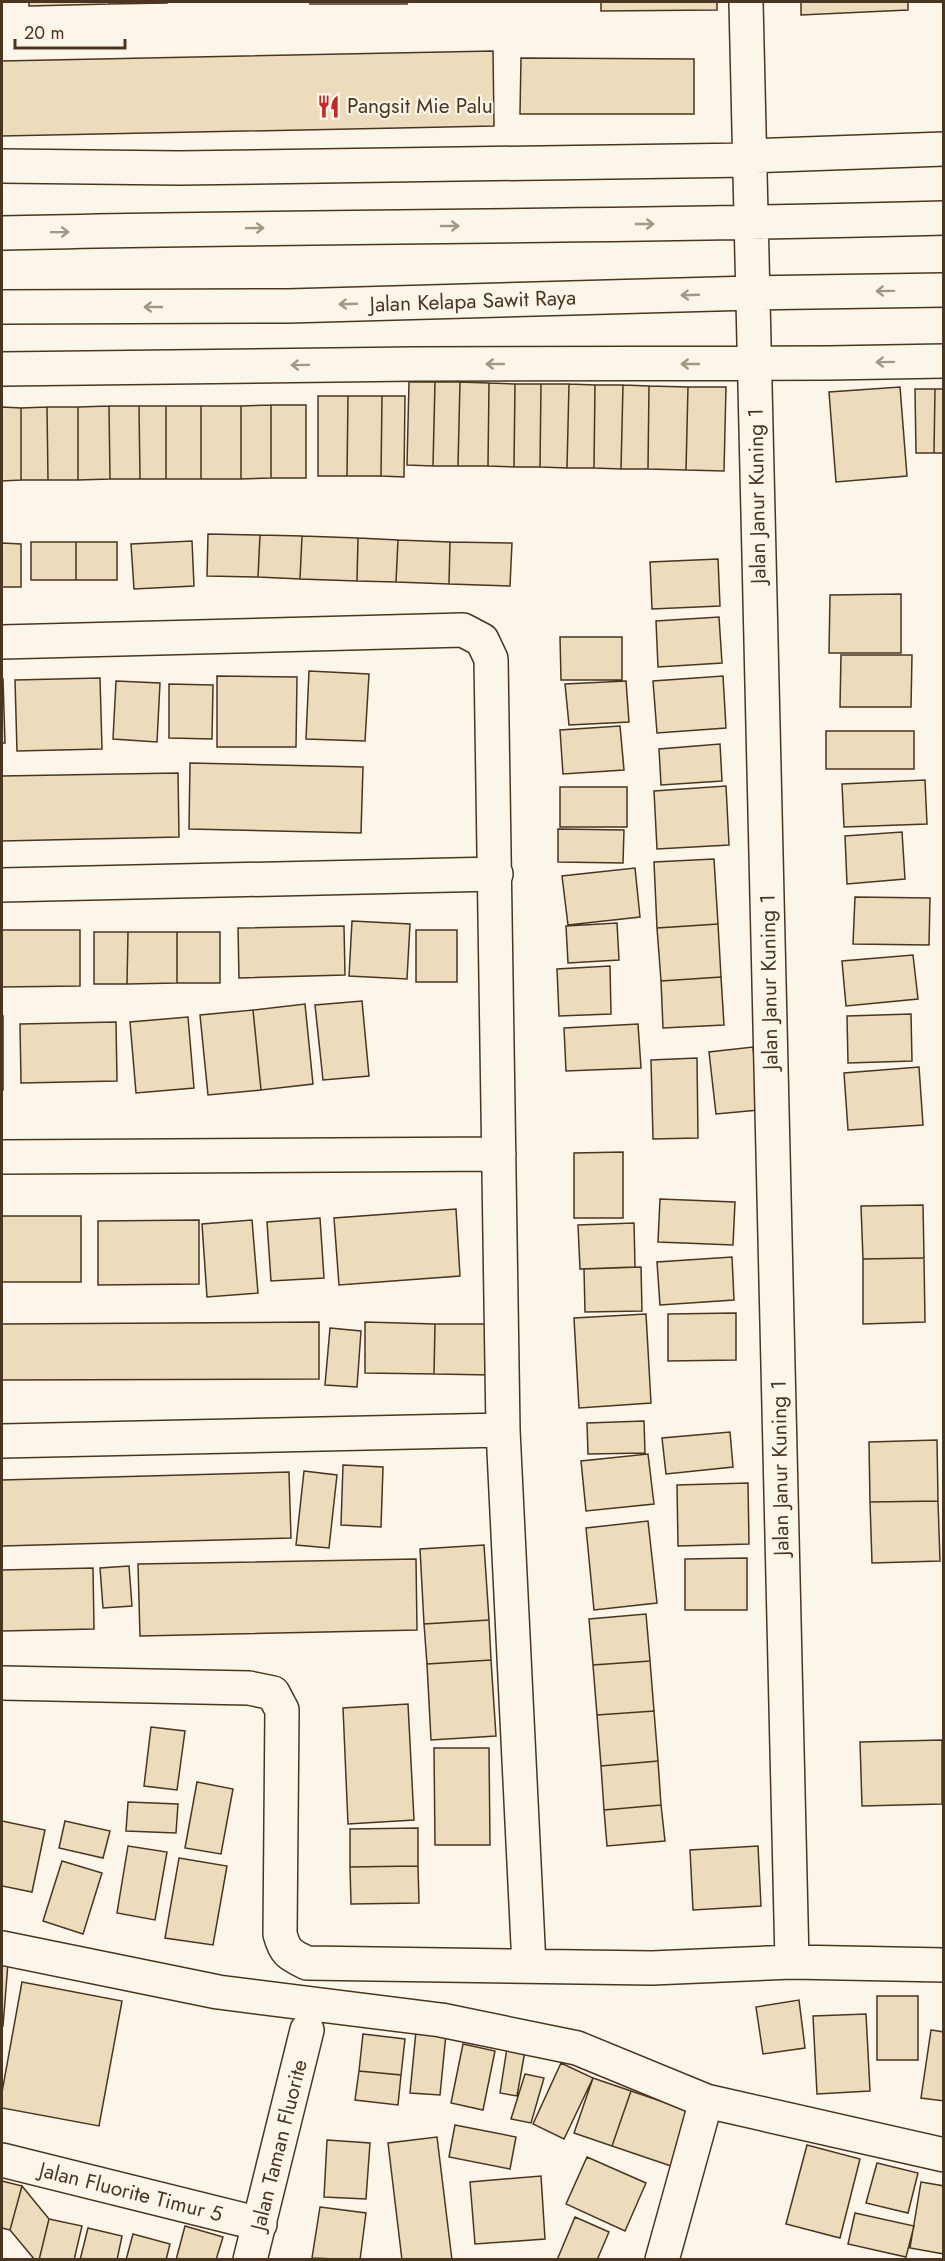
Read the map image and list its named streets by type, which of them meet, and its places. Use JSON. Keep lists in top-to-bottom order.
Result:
{
  "streets": {
    "street": [
      "Jalan Kelapa Sawit Raya",
      "Jalan Janur Kuning 1",
      "Jalan Taman Fluorite",
      "Jalan Fluorite Timur 5"
    ]
  },
  "crossings": [
    ["Jalan Kelapa Sawit Raya", "Jalan Janur Kuning 1"],
    ["Jalan Taman Fluorite", "Jalan Fluorite Timur 5"]
  ],
  "places": {
    "restaurant": ["Pangsit Mie Palu"]
  },
  "scale_bar": "20 m"
}
